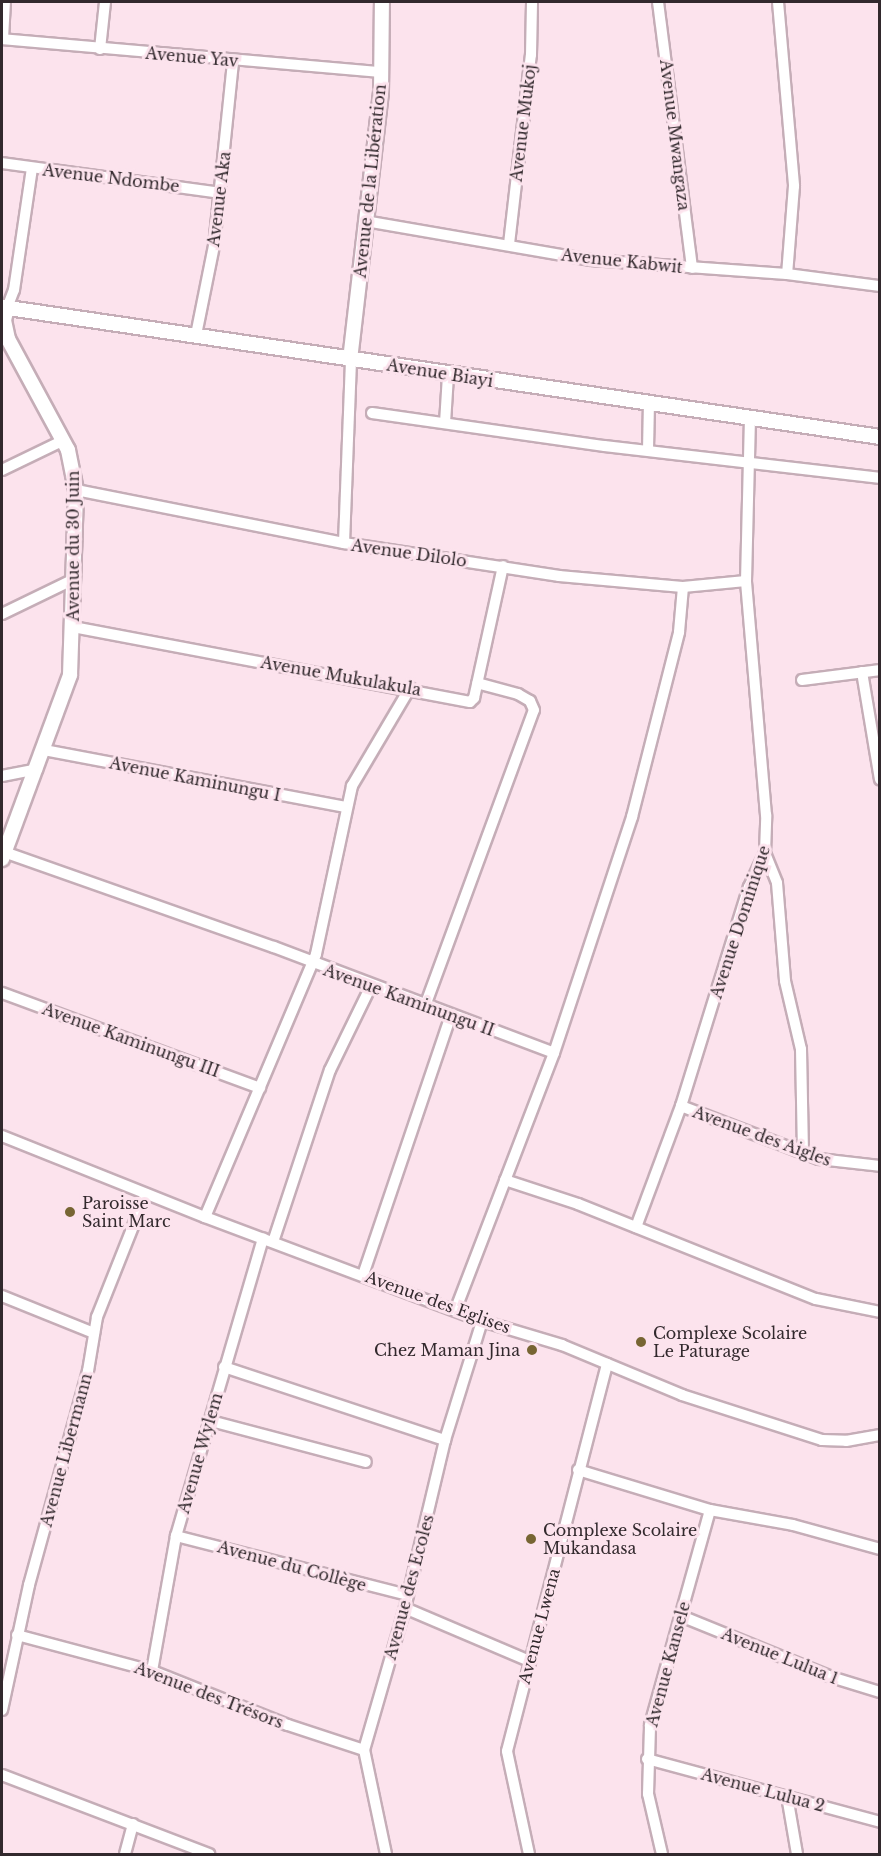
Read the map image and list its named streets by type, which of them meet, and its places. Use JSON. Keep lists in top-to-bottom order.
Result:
{
  "streets": {
    "street": [
      "Avenue Yav",
      "Avenue Mukoj",
      "Avenue Mwangaza",
      "Avenue Ndombe",
      "Avenue de la Libération",
      "Avenue Aka",
      "Avenue Kabwit",
      "Avenue Biayi",
      "Avenue du 30 Juin",
      "Avenue Dilolo",
      "Avenue Mukulakula",
      "Avenue Kaminungu I",
      "Avenue Dominique",
      "Avenue Kaminungu II",
      "Avenue Kaminungu III",
      "Avenue des Aigles",
      "Avenue des Eglises",
      "Avenue Libermann",
      "Avenue Wylem",
      "Avenue du Collège",
      "Avenue des Ecoles",
      "Avenue Lwena",
      "Avenue Lulua 1",
      "Avenue Kansele",
      "Avenue des Trésors",
      "Avenue Lulua 2"
    ]
  },
  "crossings": [
    ["Avenue Yav", "Avenue de la Libération"],
    ["Avenue Yav", "Avenue Aka"],
    ["Avenue Mukoj", "Avenue Kabwit"],
    ["Avenue Mwangaza", "Avenue Kabwit"],
    ["Avenue Ndombe", "Avenue Aka"],
    ["Avenue Ndombe", "Avenue du 30 Juin"],
    ["Avenue de la Libération", "Avenue Kabwit"],
    ["Avenue de la Libération", "Avenue Biayi"],
    ["Avenue Aka", "Avenue Biayi"],
    ["Avenue Biayi", "Avenue du 30 Juin"],
    ["Avenue Biayi", "Avenue Dominique"],
    ["Avenue du 30 Juin", "Avenue Dilolo"],
    ["Avenue du 30 Juin", "Avenue Mukulakula"],
    ["Avenue du 30 Juin", "Avenue Kaminungu I"],
    ["Avenue du 30 Juin", "Avenue Kaminungu II"],
    ["Avenue Dilolo", "Avenue Dominique"],
    ["Avenue Dominique", "Avenue des Aigles"],
    ["Avenue Kaminungu II", "Avenue Wylem"],
    ["Avenue des Eglises", "Avenue Libermann"],
    ["Avenue des Eglises", "Avenue Wylem"],
    ["Avenue des Eglises", "Avenue des Ecoles"],
    ["Avenue des Eglises", "Avenue Lwena"],
    ["Avenue Libermann", "Avenue des Trésors"],
    ["Avenue Wylem", "Avenue du Collège"],
    ["Avenue Wylem", "Avenue des Trésors"],
    ["Avenue du Collège", "Avenue des Ecoles"],
    ["Avenue des Ecoles", "Avenue des Trésors"],
    ["Avenue Lulua 1", "Avenue Kansele"],
    ["Avenue Kansele", "Avenue Lulua 2"]
  ],
  "places": [
    "Paroisse Saint Marc",
    "Complexe Scolaire Le Paturage",
    "Chez Maman Jina",
    "Complexe Scolaire Mukandasa"
  ]
}
